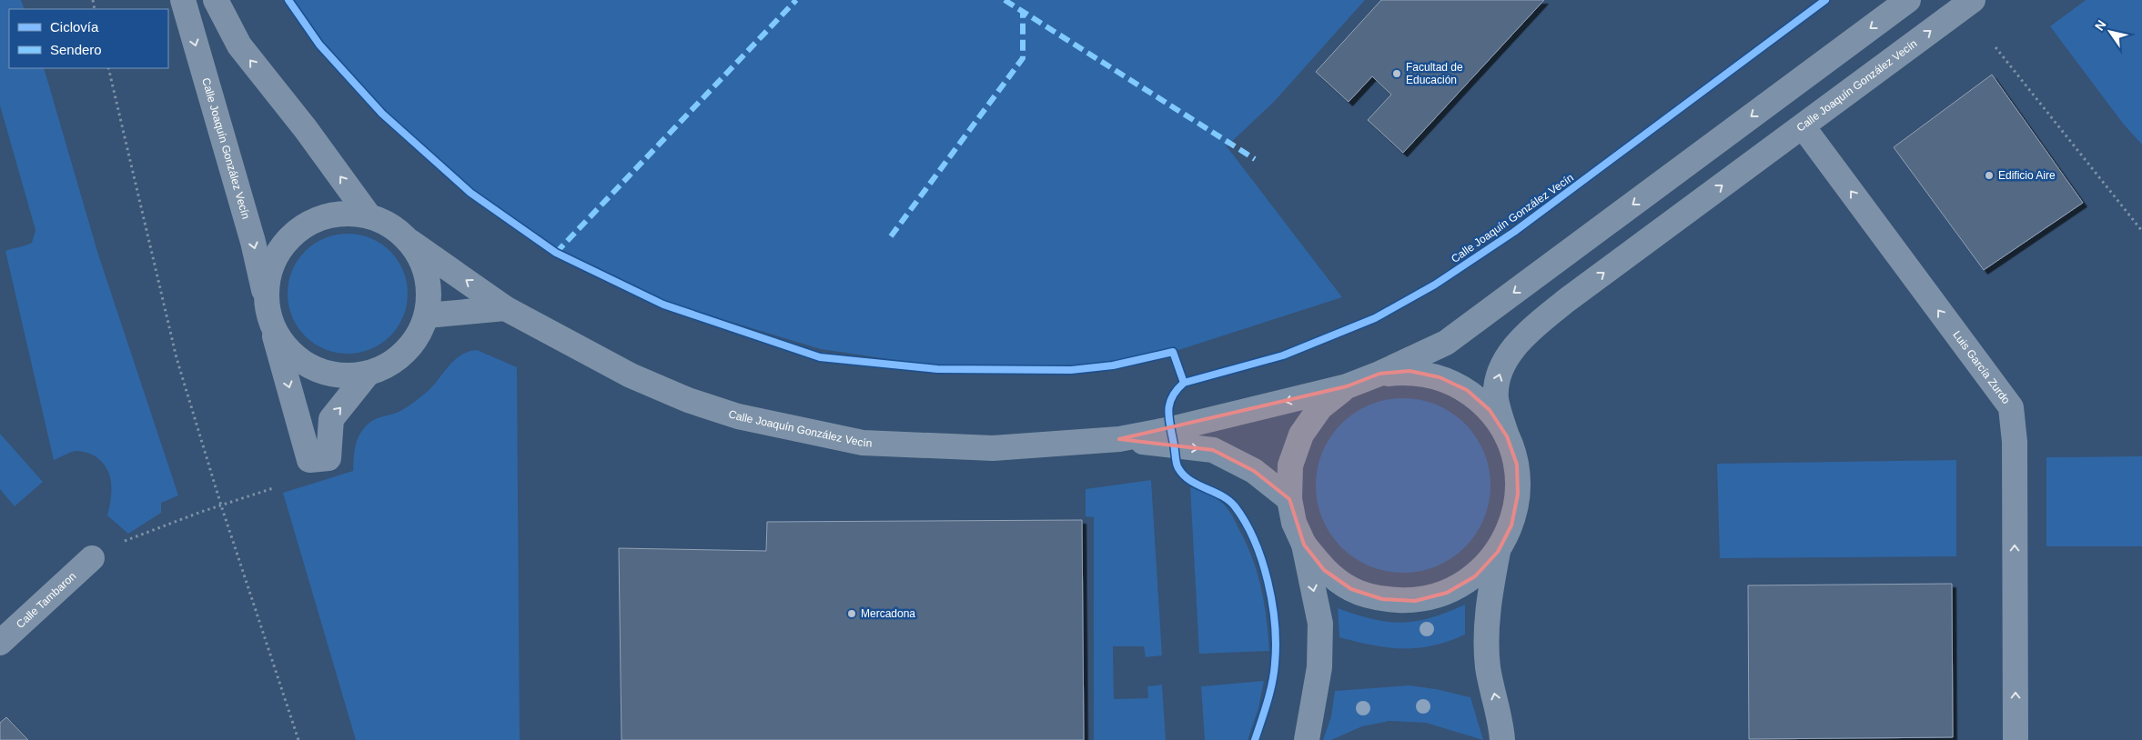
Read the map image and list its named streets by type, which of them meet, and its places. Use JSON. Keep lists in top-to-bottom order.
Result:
{
  "streets": {
    "street": ["Calle Joaquín González Vecín", "Luis García Zurdo", "Calle Tambaron"]
  },
  "crossings": [
    ["Calle Joaquín González Vecín", "Luis García Zurdo"]
  ],
  "one_way": ["Luis García Zurdo"],
  "places": ["Facultad de Educación", "Edificio Aire", "Mercadona"],
  "legend": ["Ciclovía", "Sendero"],
  "north": "top left"
}
